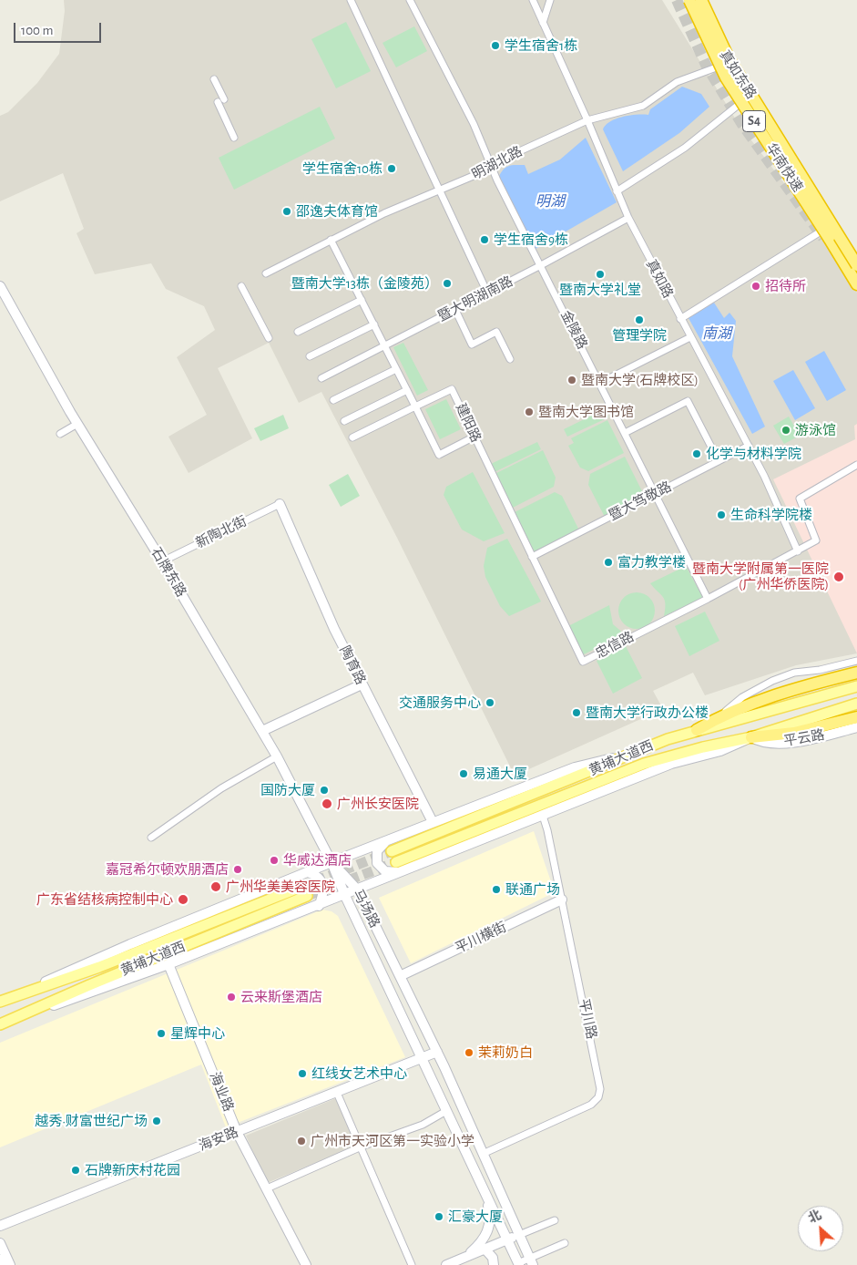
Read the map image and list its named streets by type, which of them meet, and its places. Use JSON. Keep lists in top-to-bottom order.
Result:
{
  "streets": {
    "highway": ["S4", "华南快速"],
    "main road": [
      "石牌东路",
      "陶育路",
      "平云路",
      "黄埔大道西",
      "马场路",
      "平川横街",
      "海业路",
      "海安路"
    ],
    "street": [
      "真如东路",
      "明湖北路",
      "真如路",
      "暨大明湖南路",
      "金陵路",
      "建阳路",
      "暨大笃敬路",
      "新陶北街",
      "忠信路",
      "平川路"
    ]
  },
  "crossings": [
    ["真如东路", "明湖北路"],
    ["真如东路", "华南快速"],
    ["明湖北路", "真如路"],
    ["明湖北路", "金陵路"],
    ["真如路", "暨大明湖南路"],
    ["真如路", "暨大笃敬路"],
    ["暨大明湖南路", "金陵路"],
    ["金陵路", "暨大笃敬路"],
    ["金陵路", "忠信路"],
    ["建阳路", "暨大笃敬路"],
    ["建阳路", "忠信路"],
    ["新陶北街", "石牌东路"],
    ["新陶北街", "陶育路"],
    ["石牌东路", "马场路"],
    ["平云路", "黄埔大道西"],
    ["马场路", "平川横街"],
    ["马场路", "平川路"],
    ["马场路", "海安路"],
    ["平川横街", "平川路"],
    ["海业路", "海安路"]
  ],
  "water": ["明湖", "南湖"],
  "places": [
    "学生宿舍1栋",
    "学生宿舍10栋",
    "邵逸夫体育馆",
    "学生宿舍9栋",
    "暨南大学礼堂",
    "暨南大学13栋（金陵苑）",
    "招待所",
    "管理学院",
    "暨南大学(石牌校区)",
    "暨南大学图书馆",
    "游泳馆",
    "化学与材料学院",
    "生命科学院楼",
    "富力教学楼",
    "暨南大学附属第一医院 (广州华侨医院)",
    "交通服务中心",
    "暨南大学行政办公楼",
    "易通大厦",
    "国防大厦",
    "广州长安医院",
    "华威达酒店",
    "嘉冠希尔顿欢朋酒店",
    "广州华美美容医院",
    "联通广场",
    "广东省结核病控制中心",
    "云来斯堡酒店",
    "星辉中心",
    "茉莉奶白",
    "红线女艺术中心",
    "越秀·财富世纪广场",
    "广州市天河区第一实验小学",
    "石牌新庆村花园",
    "汇豪大厦"
  ],
  "scale_bar": "100 m",
  "north": "top left"
}
